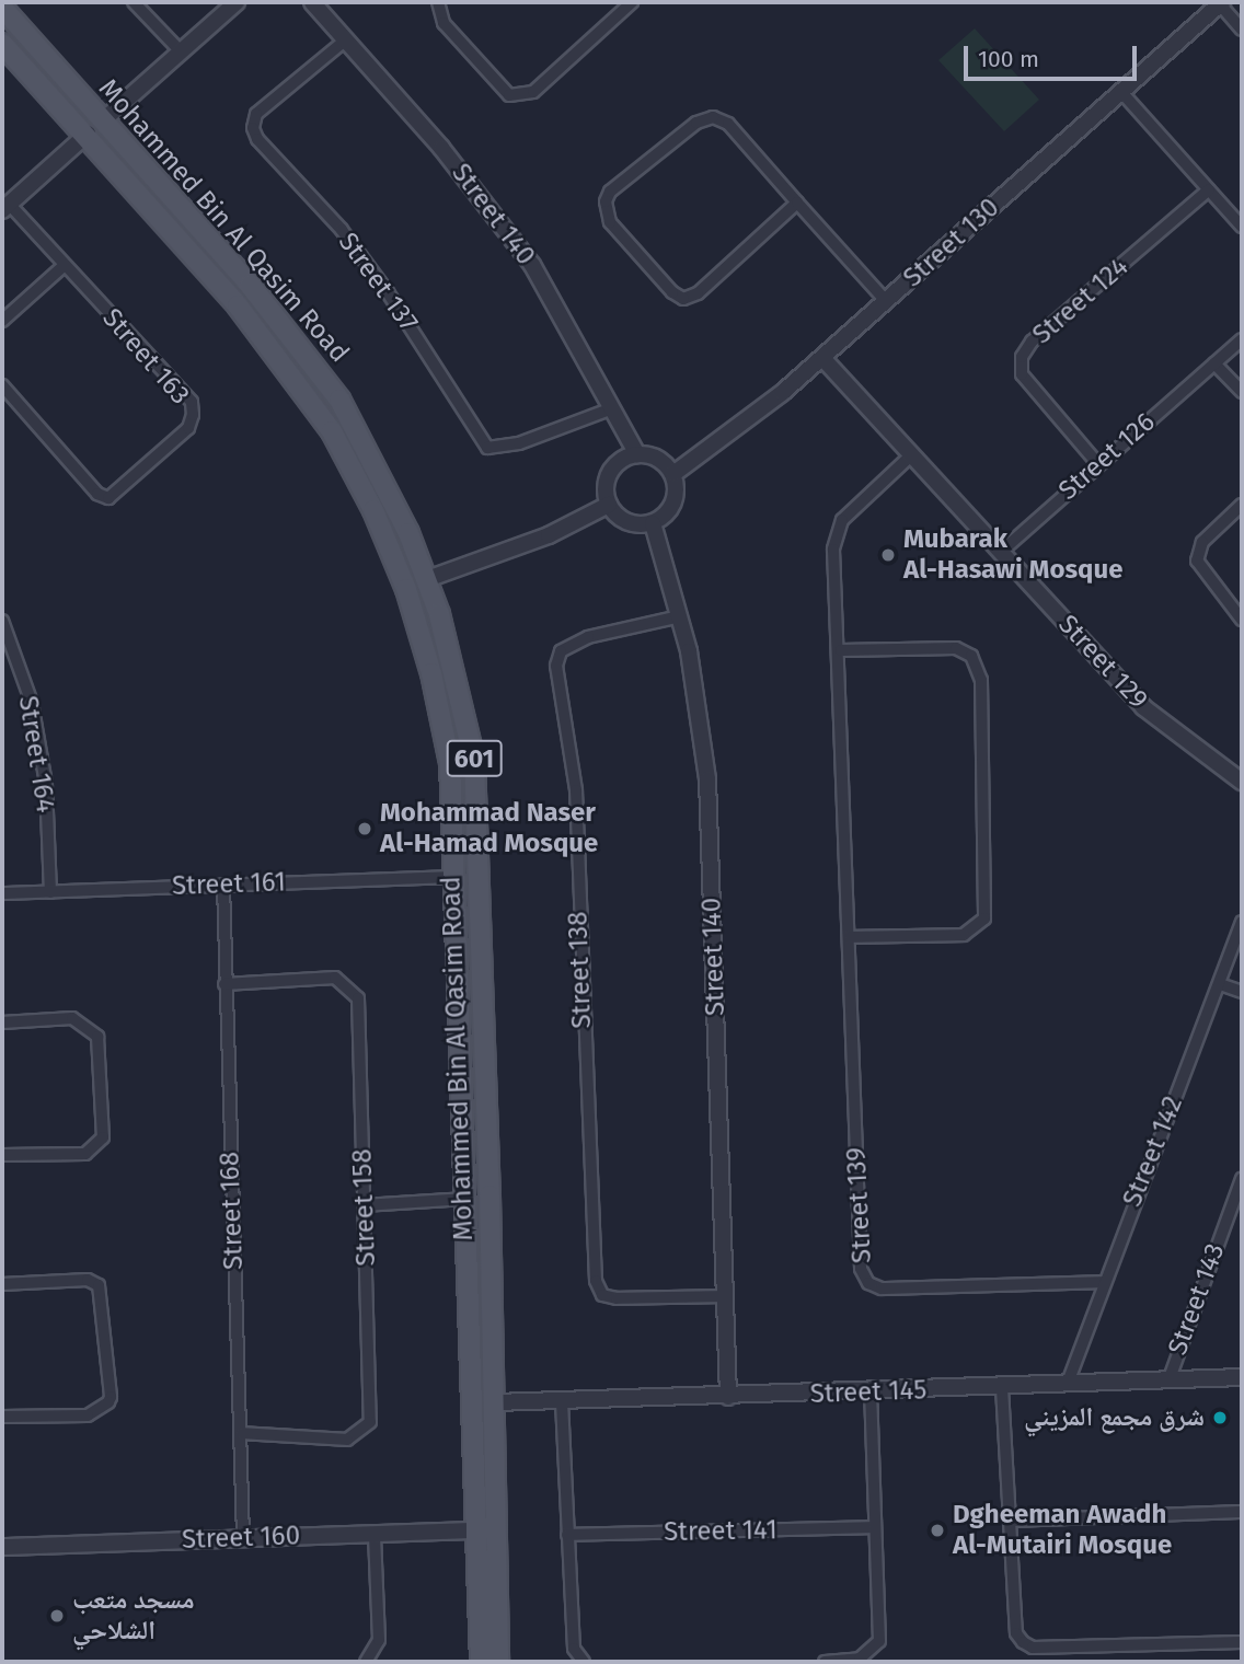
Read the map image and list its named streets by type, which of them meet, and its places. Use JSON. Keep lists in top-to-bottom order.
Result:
{
  "streets": {
    "main road": ["Mohammed Bin Al Qasim Road", "601"],
    "street": [
      "Street 140",
      "Street 130",
      "Street 137",
      "Street 124",
      "Street 163",
      "Street 126",
      "Street 129",
      "Street 164",
      "Street 161",
      "Street 138",
      "Street 142",
      "Street 139",
      "Street 158",
      "Street 168",
      "Street 143",
      "Street 145",
      "Street 141",
      "Street 160"
    ]
  },
  "crossings": [
    ["Street 140", "Street 130"],
    ["Street 140", "Street 137"],
    ["Street 140", "Street 138"],
    ["Street 140", "Street 145"],
    ["Mohammed Bin Al Qasim Road", "Street 161"],
    ["Mohammed Bin Al Qasim Road", "Street 145"],
    ["Mohammed Bin Al Qasim Road", "Street 160"],
    ["Street 130", "Street 129"],
    ["Street 124", "Street 126"],
    ["Street 126", "Street 129"],
    ["Street 129", "Street 139"],
    ["Street 164", "Street 161"],
    ["Street 161", "Street 168"],
    ["Street 142", "Street 139"],
    ["Street 142", "Street 145"],
    ["Street 158", "Street 168"],
    ["Street 168", "Street 160"],
    ["Street 143", "Street 145"]
  ],
  "places": [
    "Mubarak Al-Hasawi Mosque",
    "Mohammad Naser Al-Hamad Mosque",
    "شرق مجمع المزيني",
    "Dgheeman Awadh Al-Mutairi Mosque",
    "مسجد متعب الشلاحي"
  ],
  "scale_bar": "100 m"
}
